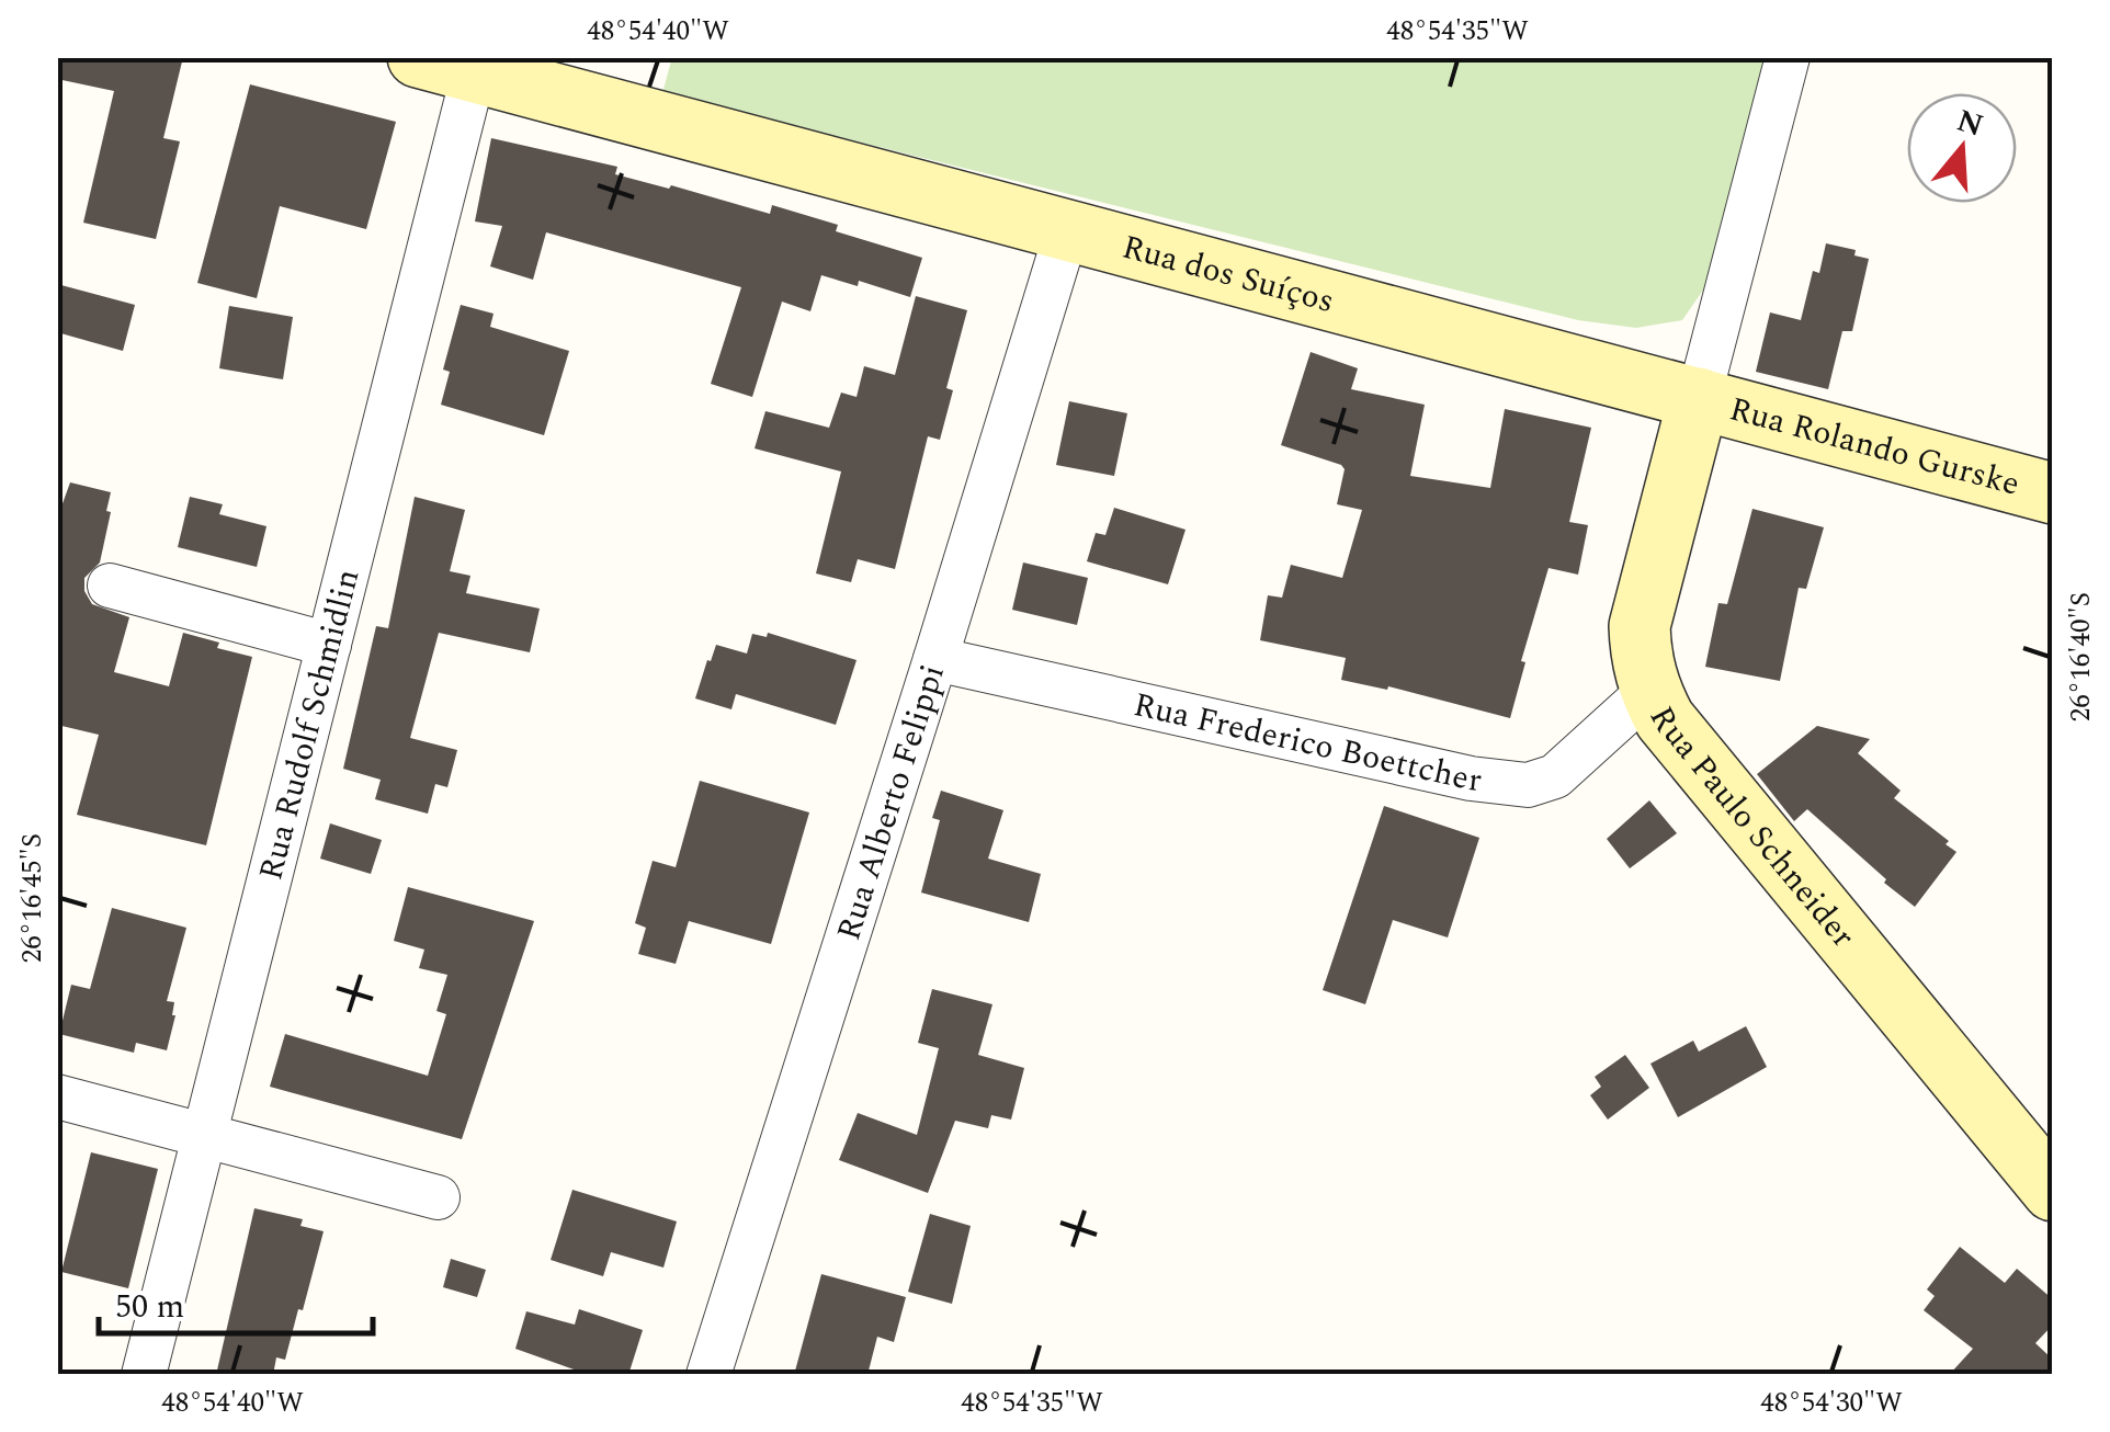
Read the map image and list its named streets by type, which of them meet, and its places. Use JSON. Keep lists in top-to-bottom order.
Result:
{
  "streets": {
    "street": [
      "Rua dos Suíços",
      "Rua Rolando Gurske",
      "Rua Rudolf Schmidlin",
      "Rua Frederico Boettcher",
      "Rua Alberto Felippi",
      "Rua Paulo Schneider"
    ]
  },
  "crossings": [
    ["Rua dos Suíços", "Rua Rolando Gurske"],
    ["Rua dos Suíços", "Rua Rudolf Schmidlin"],
    ["Rua dos Suíços", "Rua Alberto Felippi"],
    ["Rua dos Suíços", "Rua Paulo Schneider"],
    ["Rua Rolando Gurske", "Rua Paulo Schneider"],
    ["Rua Frederico Boettcher", "Rua Alberto Felippi"],
    ["Rua Frederico Boettcher", "Rua Paulo Schneider"]
  ],
  "scale_bar": "50 m",
  "north": "top",
  "coordinates": [
    "48°54'40\"W",
    "48°54'35\"W",
    "26°16'40\"S",
    "26°16'45\"S",
    "48°54'30\"W"
  ]
}
